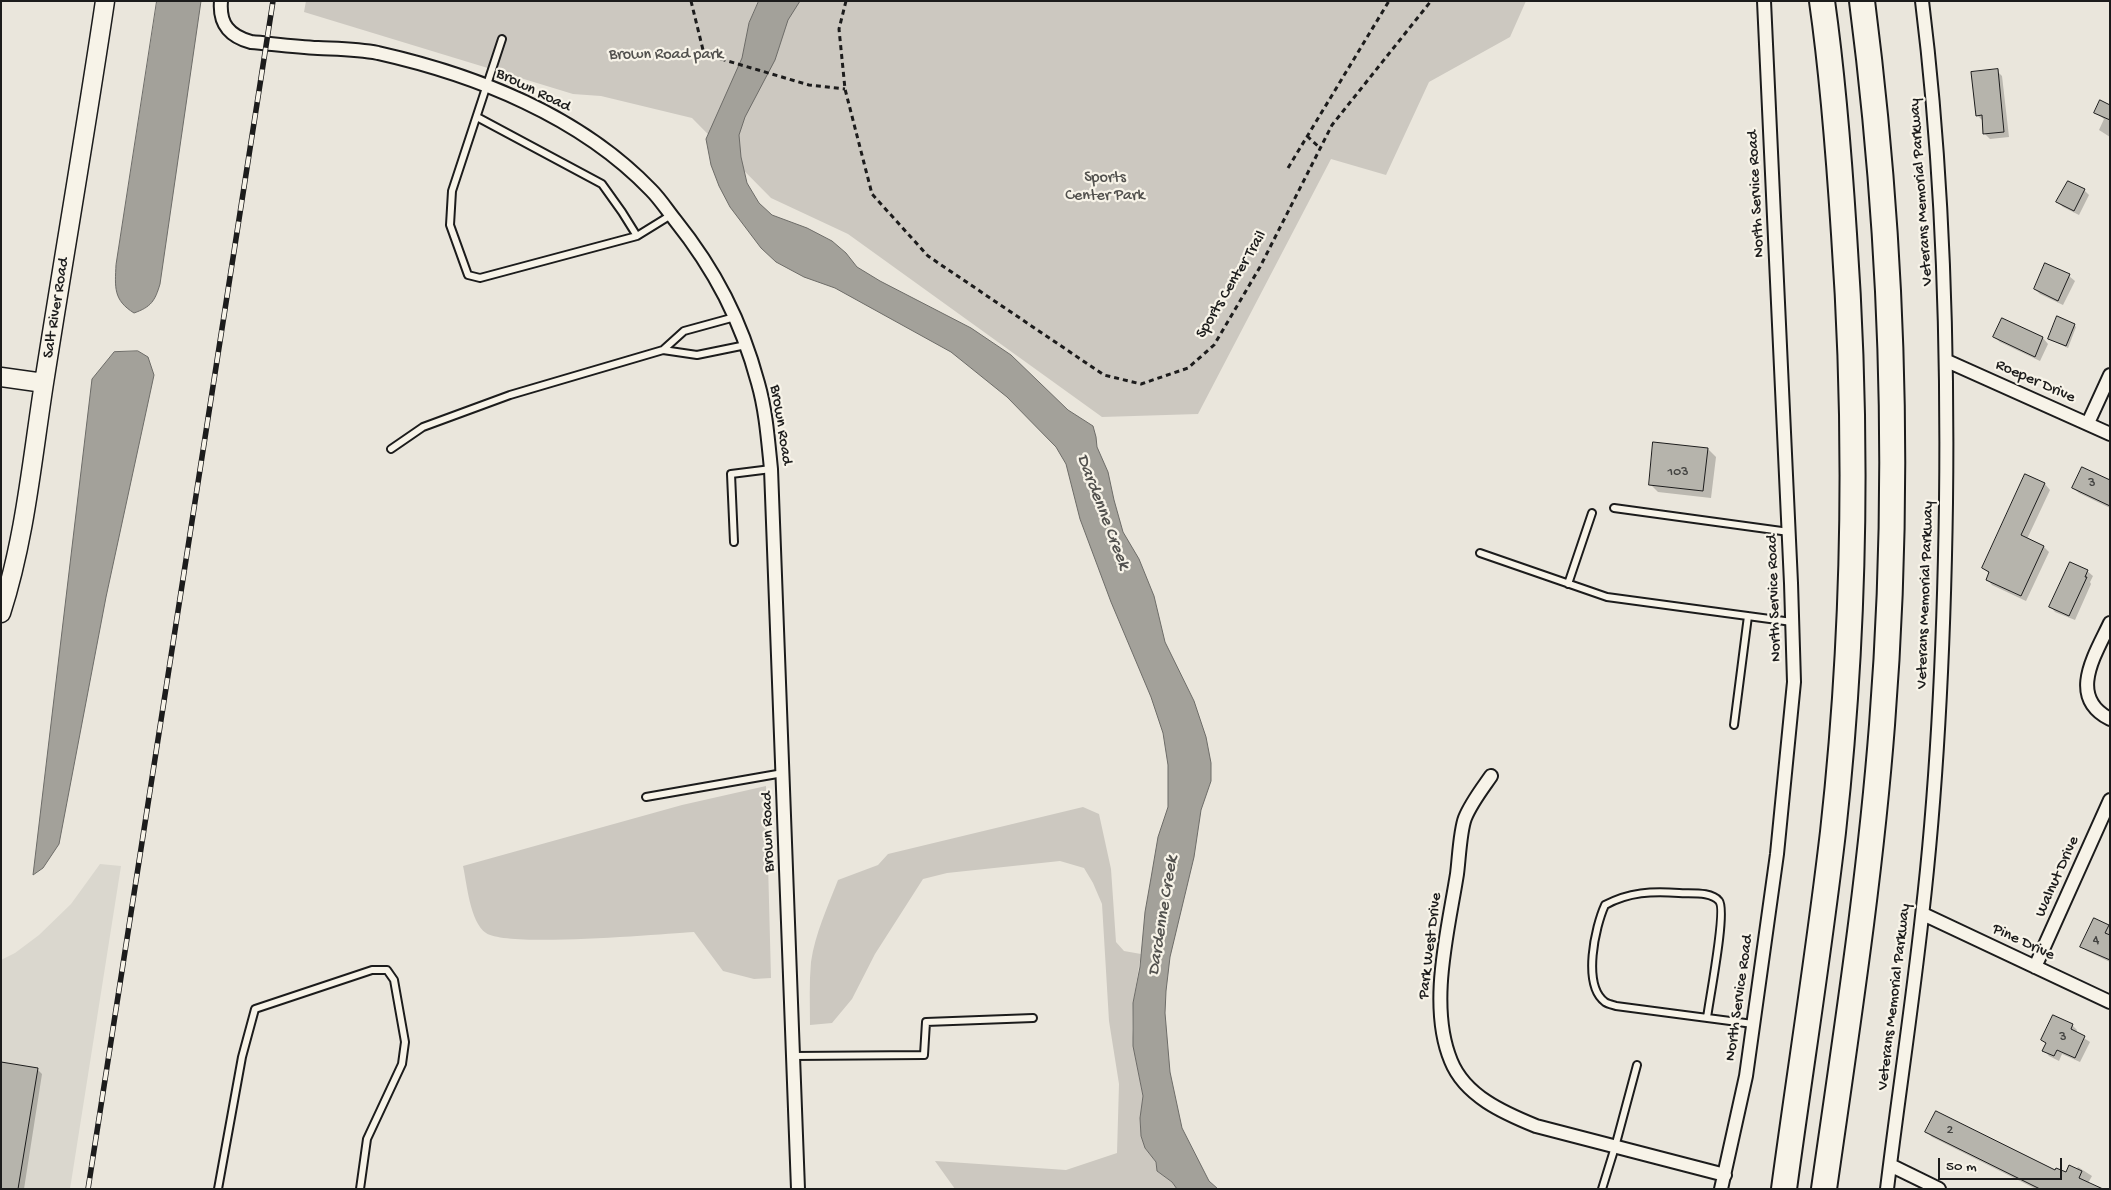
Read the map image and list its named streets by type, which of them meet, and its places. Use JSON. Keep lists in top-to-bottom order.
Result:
{
  "streets": {
    "main road": ["Salt River Road"],
    "street": [
      "Brown Road",
      "Veterans Memorial Parkway",
      "North Service Road",
      "Roeper Drive",
      "Walnut Drive",
      "Pine Drive",
      "Park West Drive"
    ],
    "path": ["Sports Center Trail"]
  },
  "crossings": [
    ["Veterans Memorial Parkway", "Roeper Drive"],
    ["Veterans Memorial Parkway", "Pine Drive"],
    ["North Service Road", "Park West Drive"],
    ["Walnut Drive", "Pine Drive"]
  ],
  "water": ["Dardenne Creek"],
  "parks": ["Brown Road park", "Sports Center Park"],
  "house_numbers": [
    "103",
    "3",
    "4",
    "3",
    "2"
  ],
  "scale_bar": "50 m"
}
